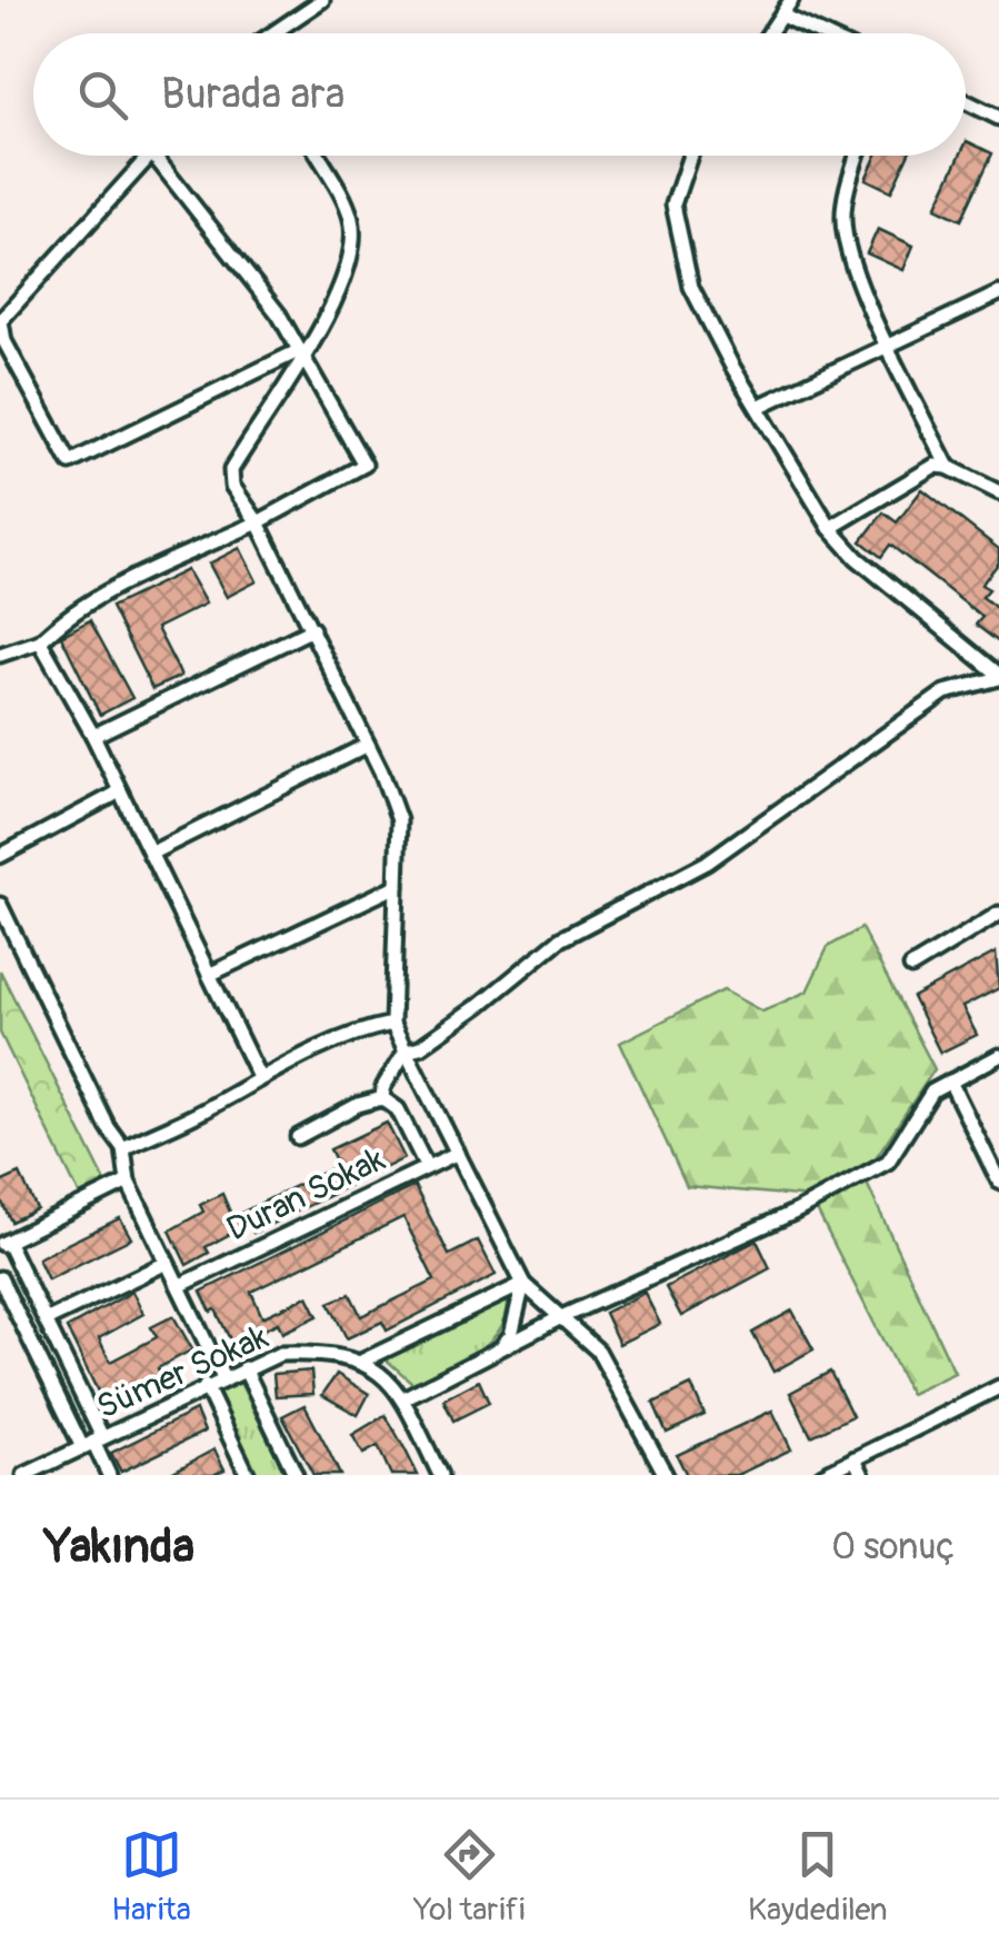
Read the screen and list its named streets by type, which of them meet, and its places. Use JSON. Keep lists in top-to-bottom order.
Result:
{
  "streets": {
    "street": ["Duran Sokak", "Sümer Sokak"]
  },
  "page": {
    "search": "Burada ara",
    "heading": ["Yakında", "0 sonuç"],
    "nav": ["Harita", "Yol tarifi", "Kaydedilen"]
  }
}
